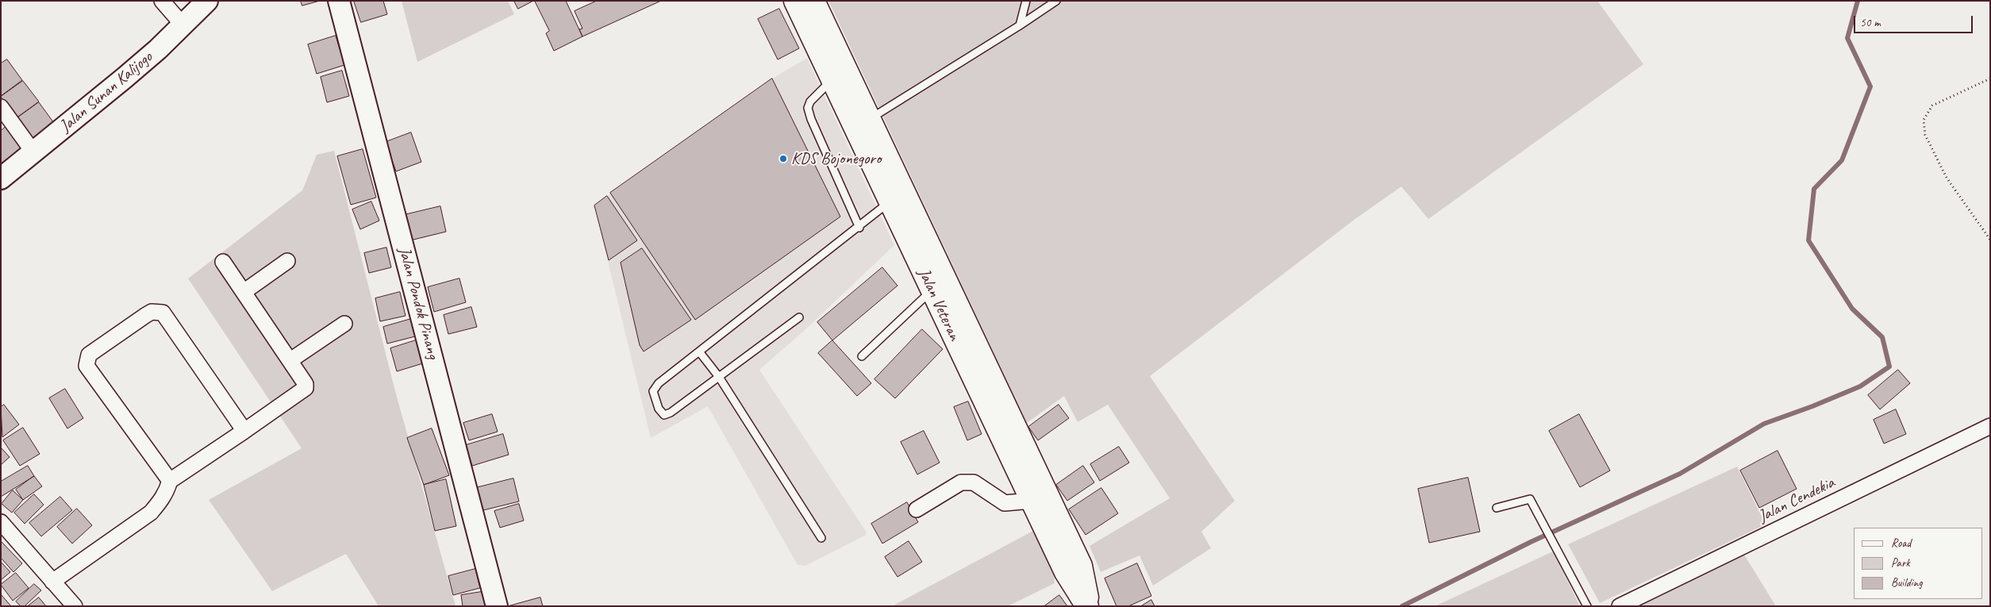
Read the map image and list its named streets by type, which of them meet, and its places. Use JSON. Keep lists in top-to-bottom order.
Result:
{
  "streets": {
    "main road": ["Jalan Veteran"],
    "street": ["Jalan Sunan Kalijogo", "Jalan Pondok Pinang", "Jalan Cendekia"]
  },
  "places": ["KDS Bojonegoro"],
  "legend": ["Road", "Park", "Building"],
  "scale_bar": "50 m"
}
